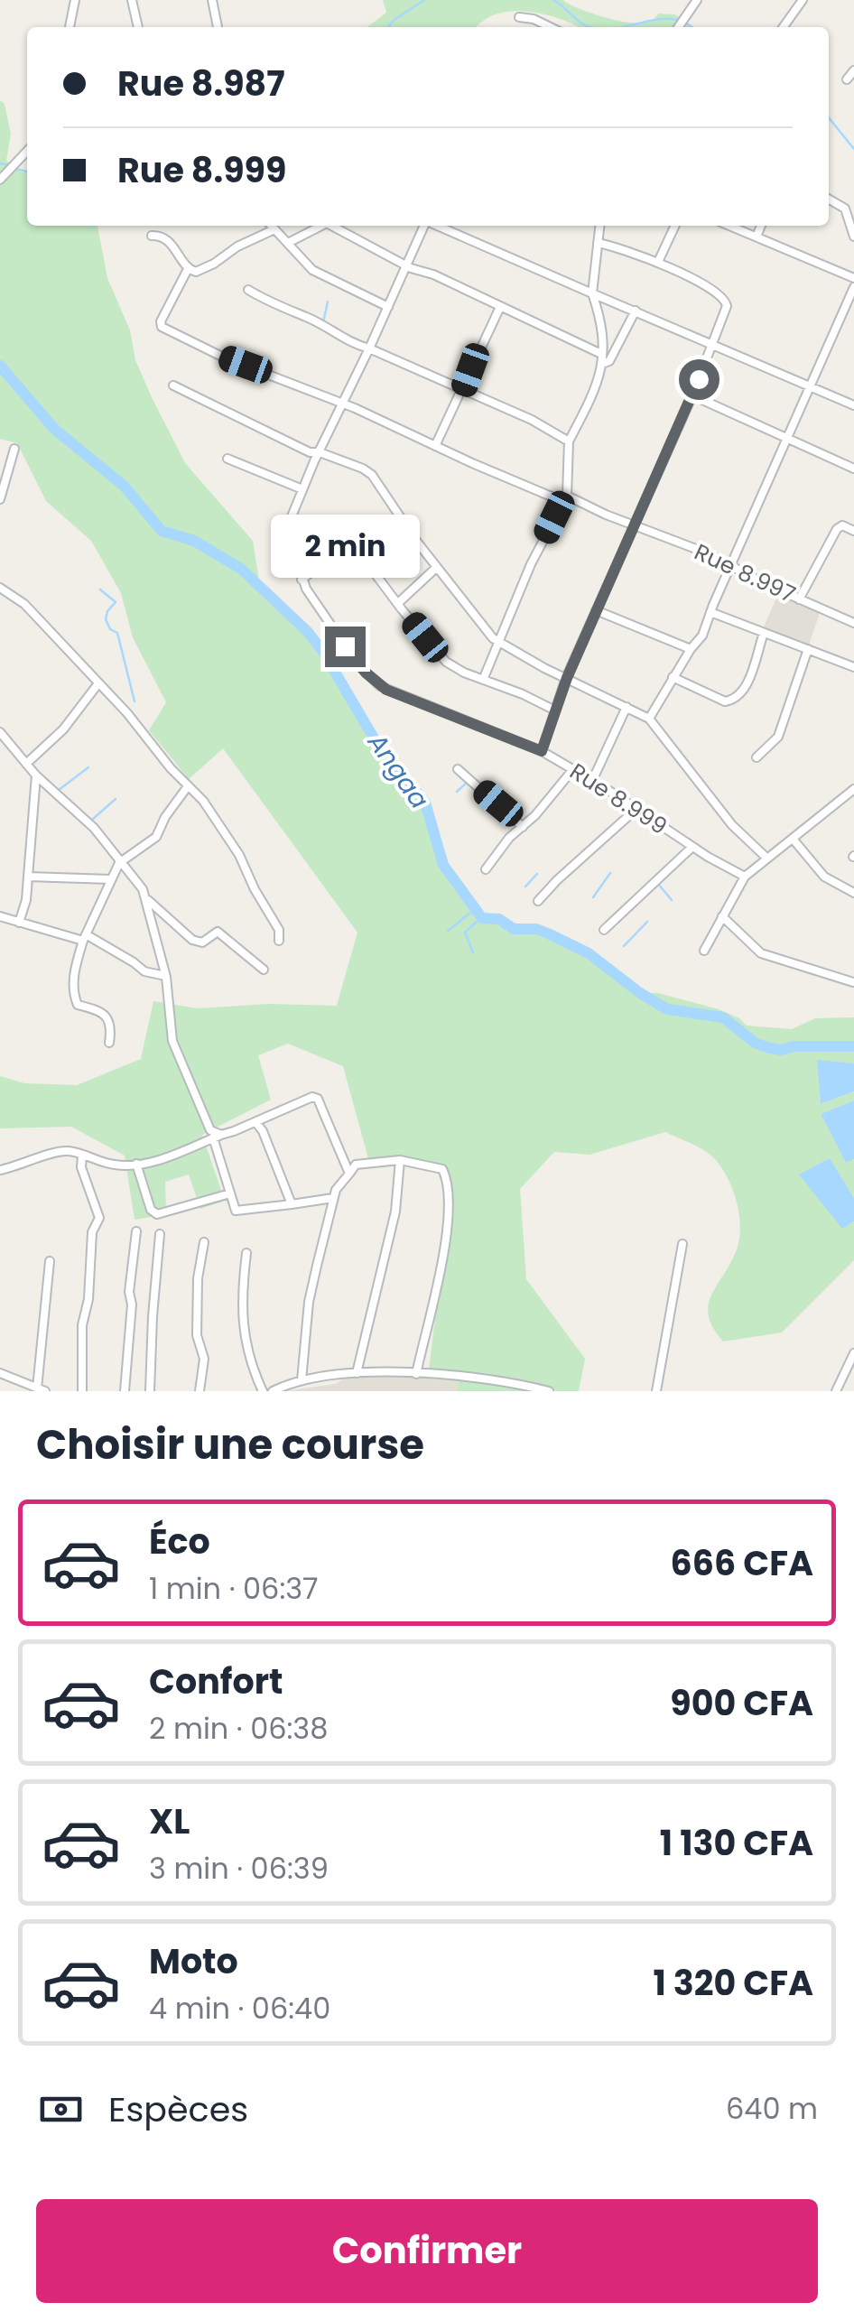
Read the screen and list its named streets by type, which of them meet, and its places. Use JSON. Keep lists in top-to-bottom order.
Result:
{
  "streets": {
    "street": ["Rue 8.997", "Rue 8.999"]
  },
  "water": ["Angaa"],
  "page": {
    "banner": ["Rue 8.987", "Rue 8.999"],
    "bubble": "2 min",
    "heading": "Choisir une course",
    "list": [
      {
        "name": "Éco",
        "note": "1 min · 06:37",
        "value": "666 CFA"
      },
      {
        "name": "Confort",
        "note": "2 min · 06:38",
        "value": "900 CFA"
      },
      {
        "name": "XL",
        "note": "3 min · 06:39",
        "value": "1 130 CFA"
      },
      {
        "name": "Moto",
        "note": "4 min · 06:40",
        "value": "1 320 CFA"
      }
    ],
    "pay": ["Espèces", "640 m"],
    "buttons": "Confirmer"
  }
}
